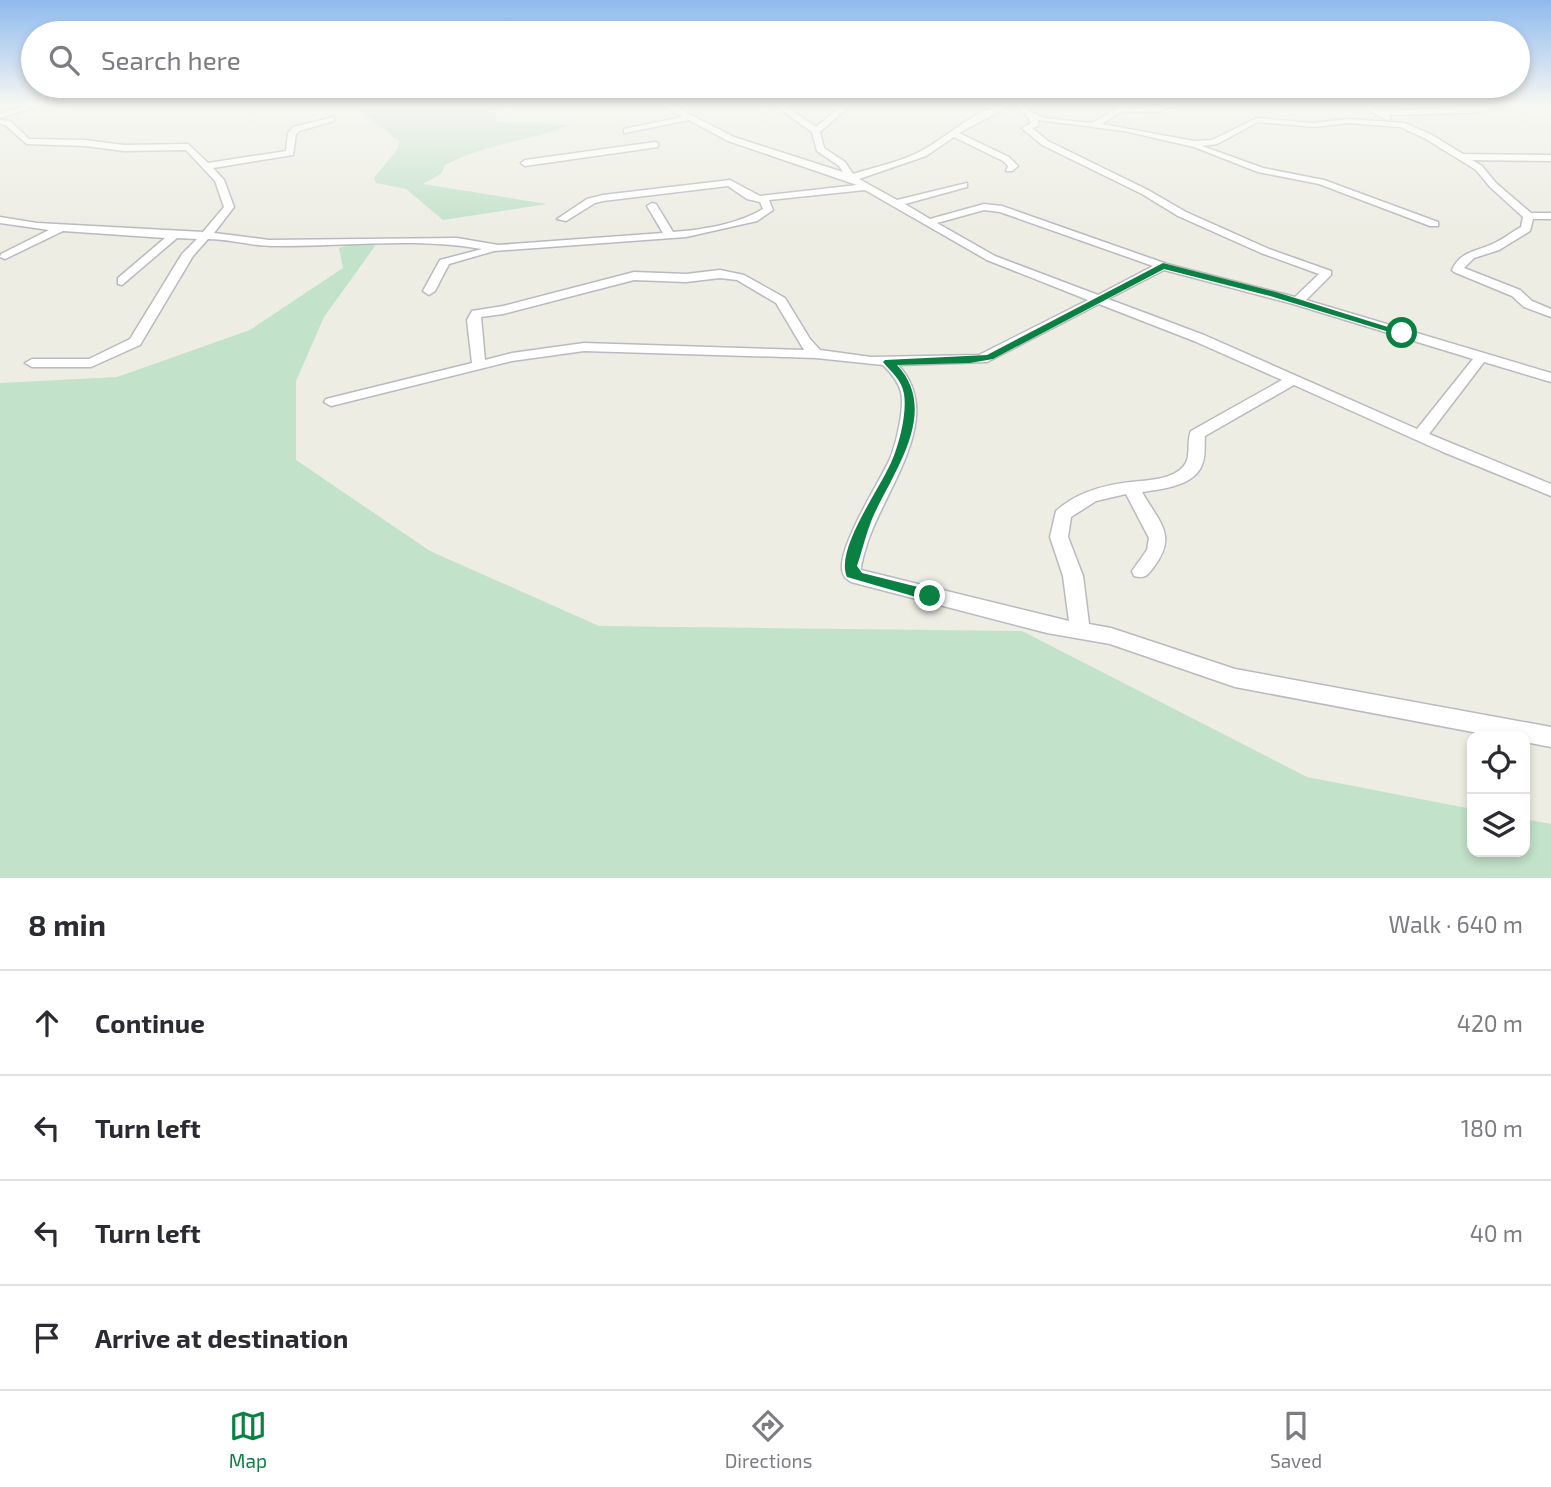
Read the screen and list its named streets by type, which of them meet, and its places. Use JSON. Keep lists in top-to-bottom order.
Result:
{
  "page": {
    "search": "Search here",
    "heading": ["8 min", "Walk · 640 m"],
    "list": [
      ["Continue", "420 m"],
      ["Turn left", "180 m"],
      ["Turn left", "40 m"],
      "Arrive at destination"
    ],
    "nav": ["Map", "Directions", "Saved"]
  }
}
